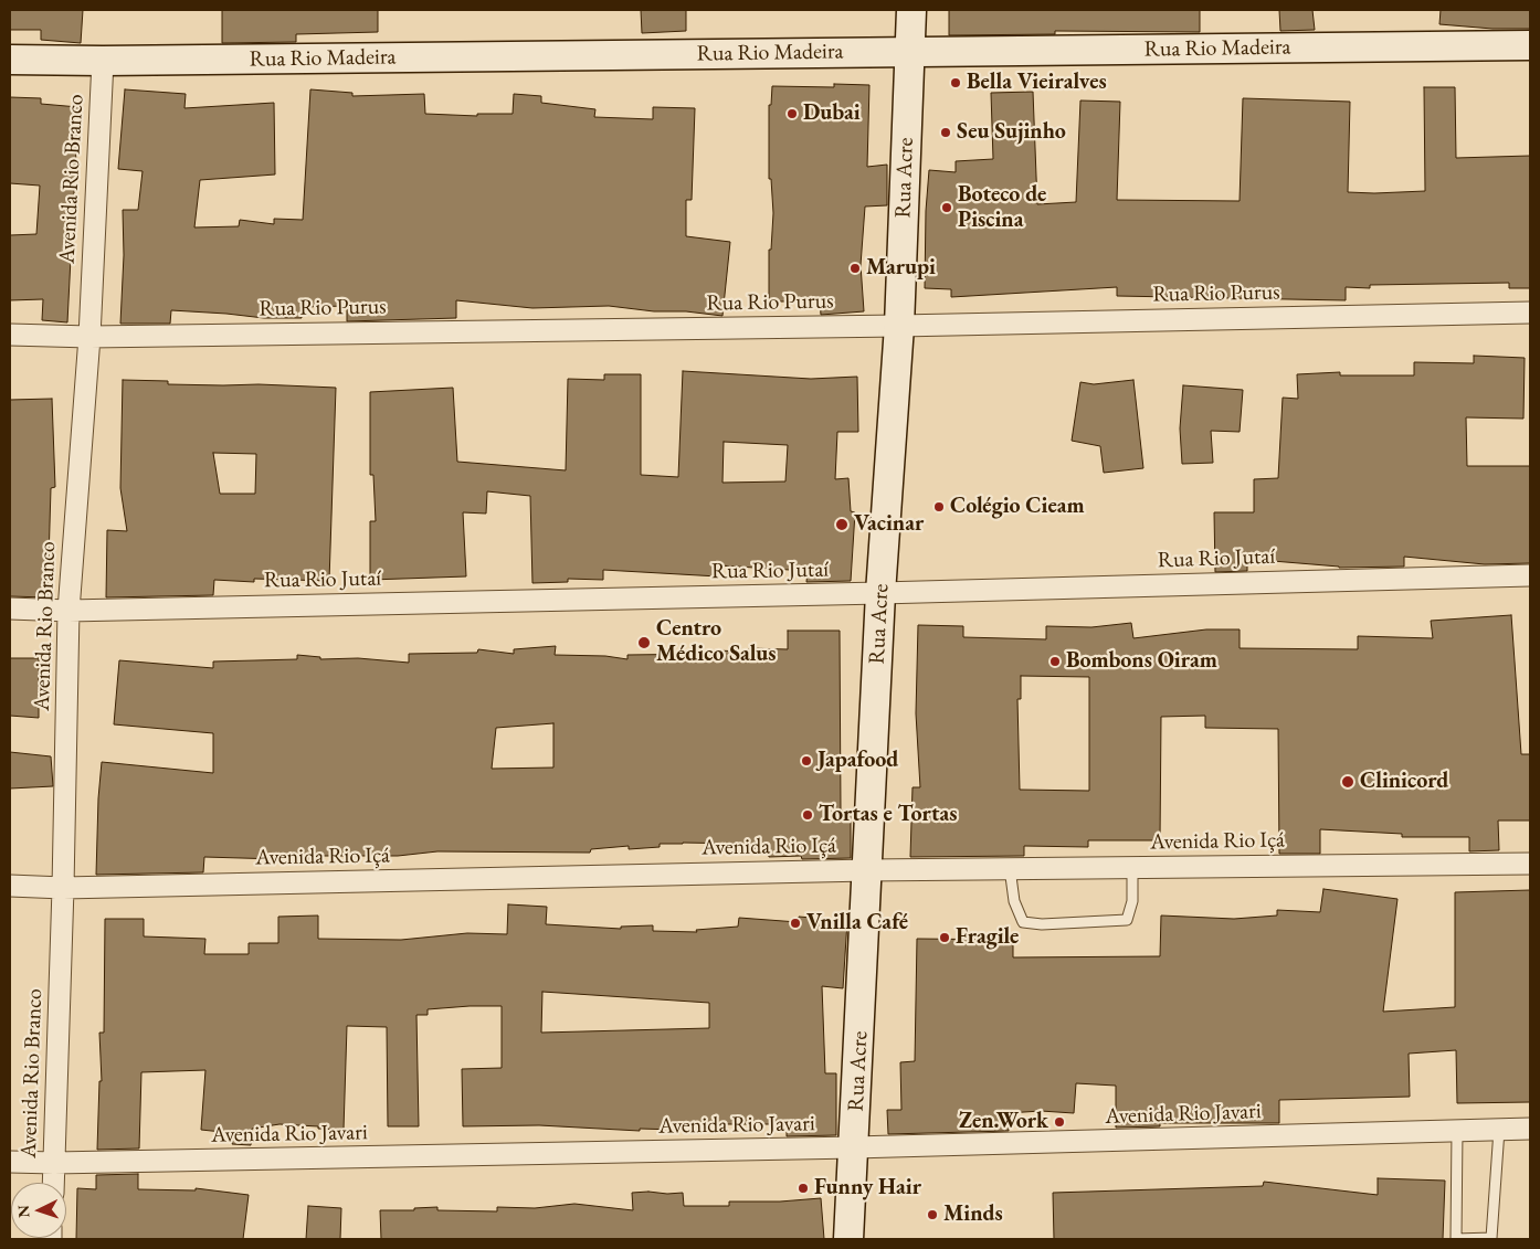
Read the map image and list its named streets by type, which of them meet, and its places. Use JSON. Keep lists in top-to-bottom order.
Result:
{
  "streets": {
    "street": [
      "Rua Rio Madeira",
      "Rua Acre",
      "Avenida Rio Branco",
      "Rua Rio Purus",
      "Rua Rio Jutaí",
      "Avenida Rio Içá",
      "Avenida Rio Javari"
    ]
  },
  "crossings": [
    ["Rua Rio Madeira", "Rua Acre"],
    ["Rua Rio Madeira", "Avenida Rio Branco"],
    ["Rua Acre", "Rua Rio Purus"],
    ["Rua Acre", "Rua Rio Jutaí"],
    ["Rua Acre", "Avenida Rio Içá"],
    ["Rua Acre", "Avenida Rio Javari"],
    ["Avenida Rio Branco", "Rua Rio Purus"],
    ["Avenida Rio Branco", "Rua Rio Jutaí"],
    ["Avenida Rio Branco", "Avenida Rio Içá"],
    ["Avenida Rio Branco", "Avenida Rio Javari"]
  ],
  "places": [
    "Bella Vieiralves",
    "Dubai",
    "Seu Sujinho",
    "Boteco de Piscina",
    "Marupi",
    "Colégio Cieam",
    "Vacinar",
    "Centro Médico Salus",
    "Bombons Oiram",
    "Japafood",
    "Clinicord",
    "Tortas e Tortas",
    "Vnilla Café",
    "Fragile",
    "Zen.Work",
    "Funny Hair",
    "Minds"
  ],
  "north": "left"
}
